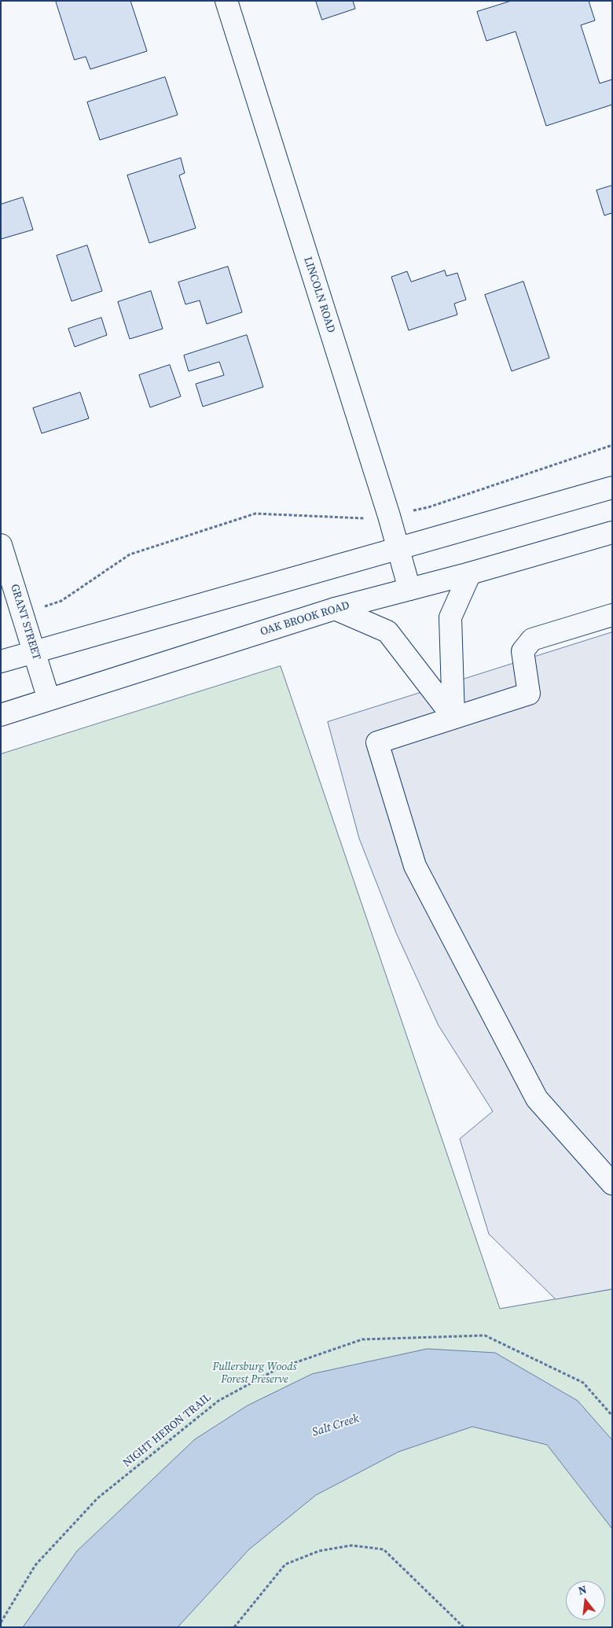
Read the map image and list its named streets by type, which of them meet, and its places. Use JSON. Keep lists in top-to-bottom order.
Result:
{
  "streets": {
    "main road": ["LINCOLN ROAD", "OAK BROOK ROAD", "GRANT STREET"],
    "path": ["NIGHT HERON TRAIL"]
  },
  "crossings": [
    ["LINCOLN ROAD", "OAK BROOK ROAD"],
    ["OAK BROOK ROAD", "GRANT STREET"]
  ],
  "water": ["Salt Creek"],
  "parks": ["Fullersburg Woods Forest Preserve"],
  "north": "top"
}
